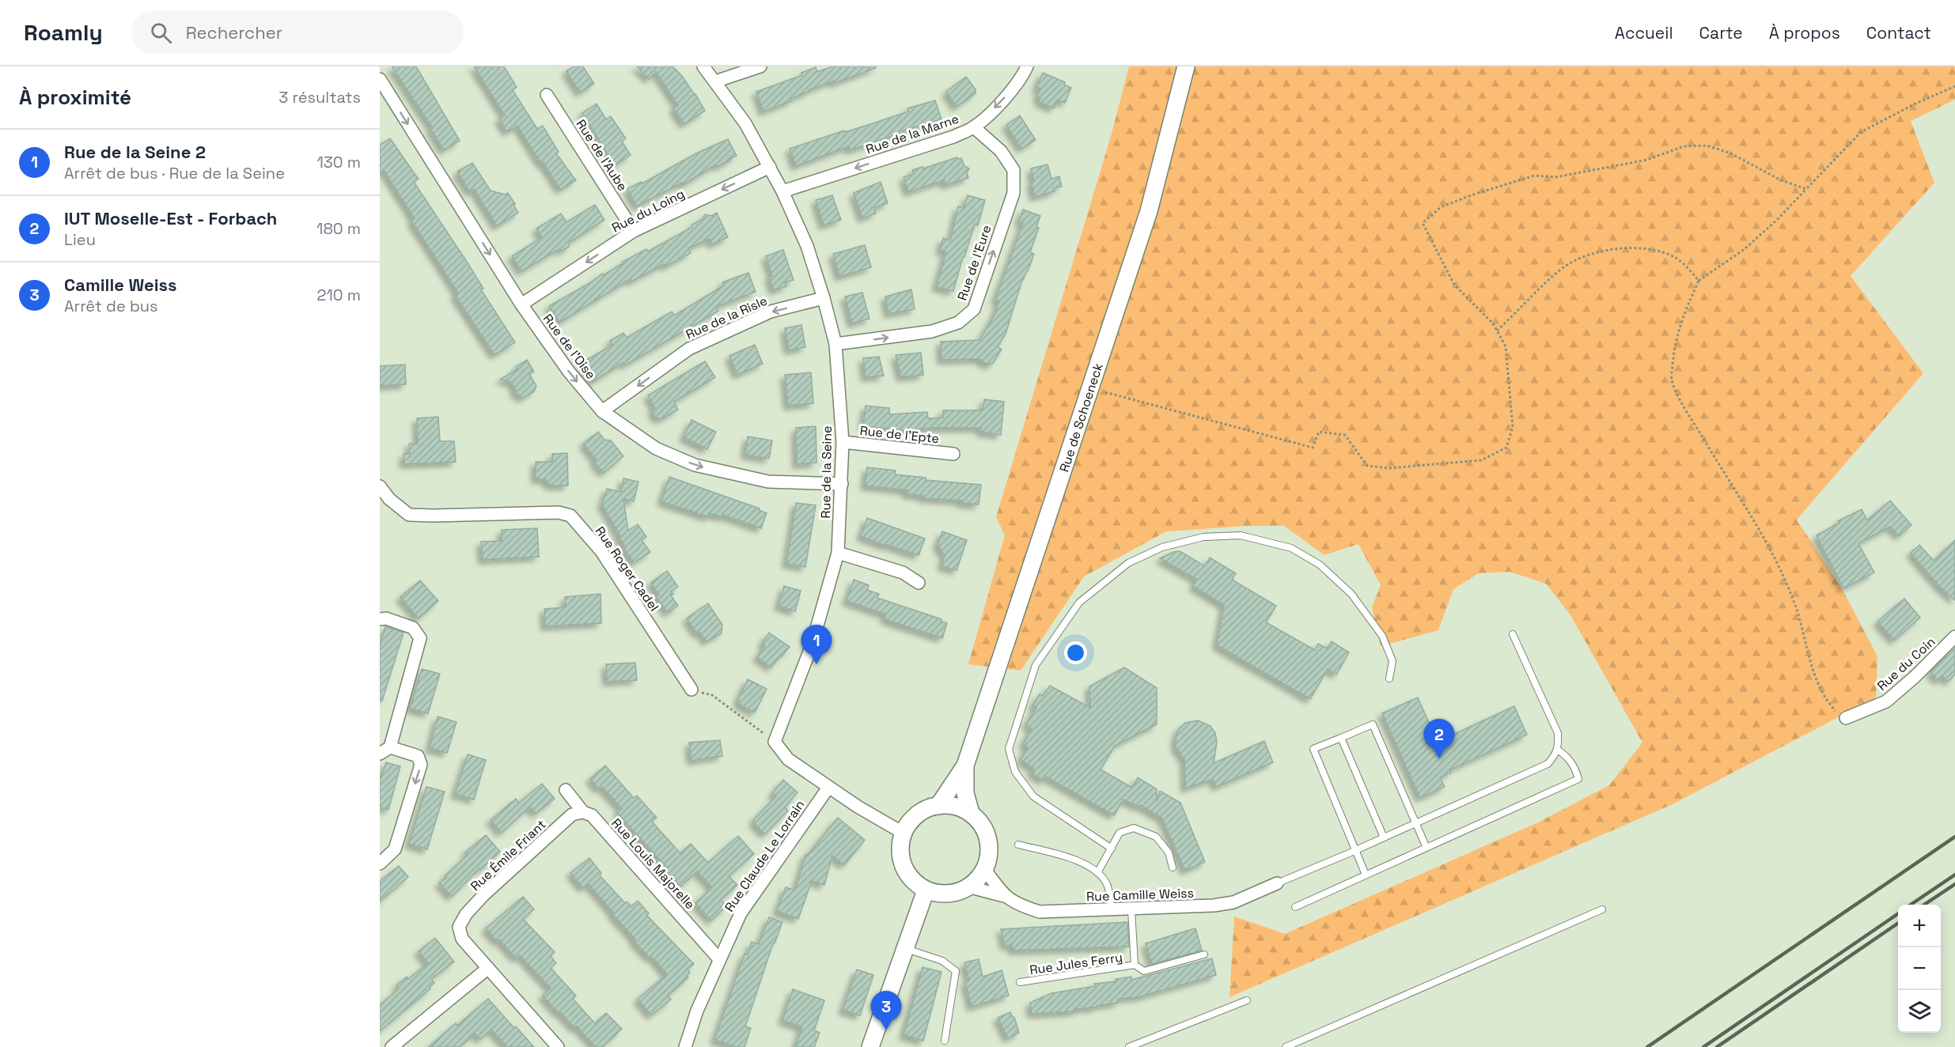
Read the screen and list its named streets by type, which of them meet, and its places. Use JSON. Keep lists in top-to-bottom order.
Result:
{
  "streets": {
    "main road": ["Rue de Schoeneck"],
    "street": [
      "Rue de la Marne",
      "Rue de l'Aube",
      "Rue du Loing",
      "Rue de l'Eure",
      "Rue de la Risle",
      "Rue de l'Oise",
      "Rue de l'Epte",
      "Rue de la Seine",
      "Rue Roger Cadel",
      "Rue du Coin",
      "Rue Émile Friant",
      "Rue Claude Le Lorrain",
      "Rue Louis Majorelle",
      "Rue Camille Weiss"
    ],
    "lane": ["Rue Jules Ferry"]
  },
  "crossings": [
    ["Rue de la Marne", "Rue de l'Eure"],
    ["Rue de la Marne", "Rue de la Seine"],
    ["Rue de l'Aube", "Rue du Loing"],
    ["Rue du Loing", "Rue de l'Oise"],
    ["Rue du Loing", "Rue de la Seine"],
    ["Rue de l'Eure", "Rue de la Seine"],
    ["Rue de la Risle", "Rue de l'Oise"],
    ["Rue de la Risle", "Rue de la Seine"],
    ["Rue de l'Oise", "Rue de la Seine"],
    ["Rue de Schoeneck", "Rue Camille Weiss"],
    ["Rue de l'Epte", "Rue de la Seine"],
    ["Rue Émile Friant", "Rue Louis Majorelle"],
    ["Rue Claude Le Lorrain", "Rue Louis Majorelle"],
    ["Rue Camille Weiss", "Rue Jules Ferry"]
  ],
  "one_way": [
    "Rue de la Marne",
    "Rue du Loing",
    "Rue de la Risle",
    "Rue de l'Oise"
  ],
  "page": {
    "header": "Roamly",
    "search": "Rechercher",
    "nav": [
      "Accueil",
      "Carte",
      "À propos",
      "Contact"
    ],
    "heading": ["À proximité", "3 résultats"],
    "list": [
      {
        "mark": "1",
        "name": "Rue de la Seine 2",
        "note": "Arrêt de bus · Rue de la Seine",
        "value": "130 m"
      },
      {
        "mark": "2",
        "name": "IUT Moselle-Est - Forbach",
        "note": "Lieu",
        "value": "180 m"
      },
      {
        "mark": "3",
        "name": "Camille Weiss",
        "note": "Arrêt de bus",
        "value": "210 m"
      }
    ],
    "pins": ["1", "2", "3"],
    "map_buttons": ["+", "−"]
  }
}
